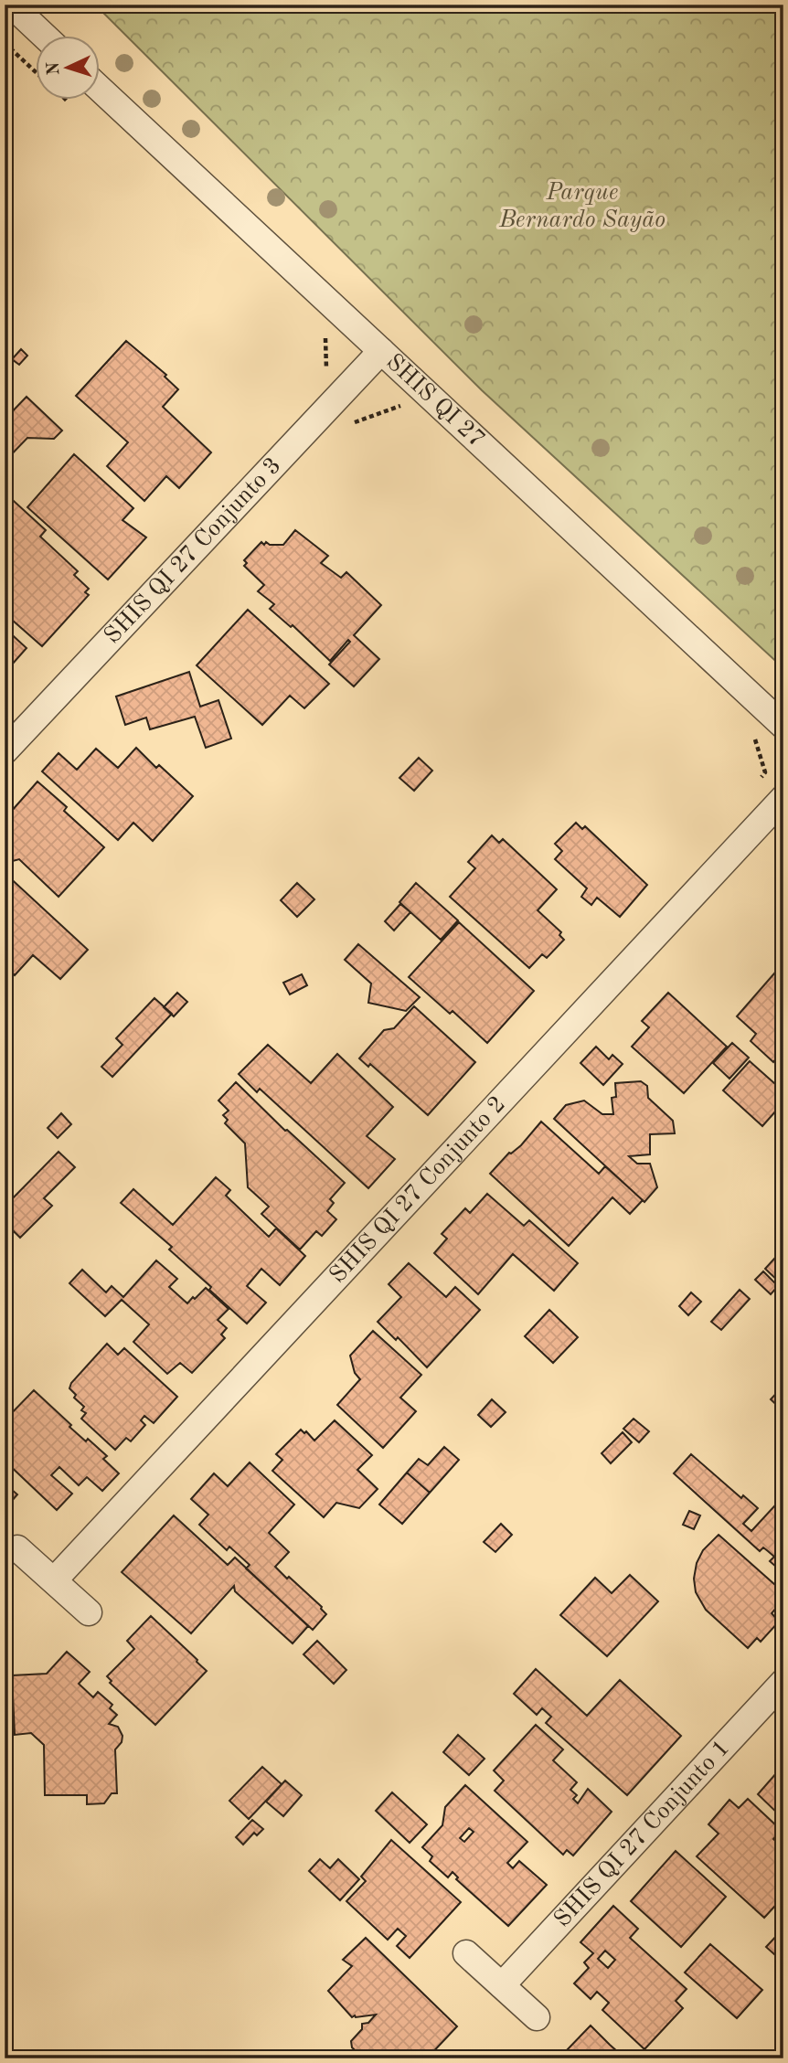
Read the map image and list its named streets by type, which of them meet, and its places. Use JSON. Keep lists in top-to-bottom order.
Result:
{
  "streets": {
    "street": [
      "SHIS QI 27",
      "SHIS QI 27 Conjunto 3",
      "SHIS QI 27 Conjunto 2",
      "SHIS QI 27 Conjunto 1"
    ]
  },
  "crossings": [
    ["SHIS QI 27", "SHIS QI 27 Conjunto 3"]
  ],
  "parks": ["Parque Bernardo Sayão"],
  "north": "left"
}
